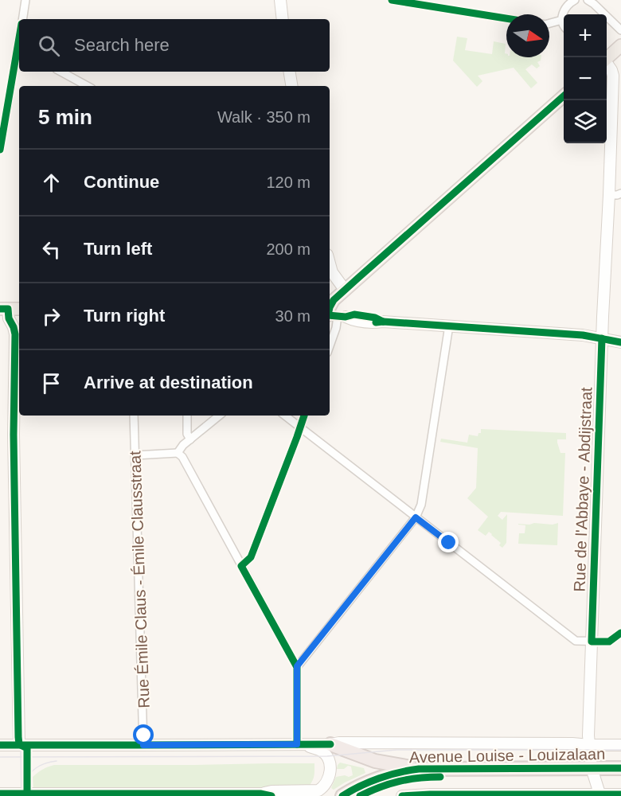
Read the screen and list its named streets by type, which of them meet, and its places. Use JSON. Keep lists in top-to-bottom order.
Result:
{
  "streets": {
    "highway": ["Avenue Louise - Louizalaan"],
    "main road": ["Rue de l'Abbaye - Abdijstraat"],
    "street": ["Rue Émile Claus - Émile Clausstraat"]
  },
  "crossings": [
    ["Rue de l'Abbaye - Abdijstraat", "Avenue Louise - Louizalaan"],
    ["Rue Émile Claus - Émile Clausstraat", "Avenue Louise - Louizalaan"]
  ],
  "north": "right",
  "page": {
    "map_buttons": ["+", "−"],
    "search": "Search here",
    "heading": ["5 min", "Walk · 350 m"],
    "list": [
      ["Continue", "120 m"],
      ["Turn left", "200 m"],
      ["Turn right", "30 m"],
      "Arrive at destination"
    ]
  }
}
